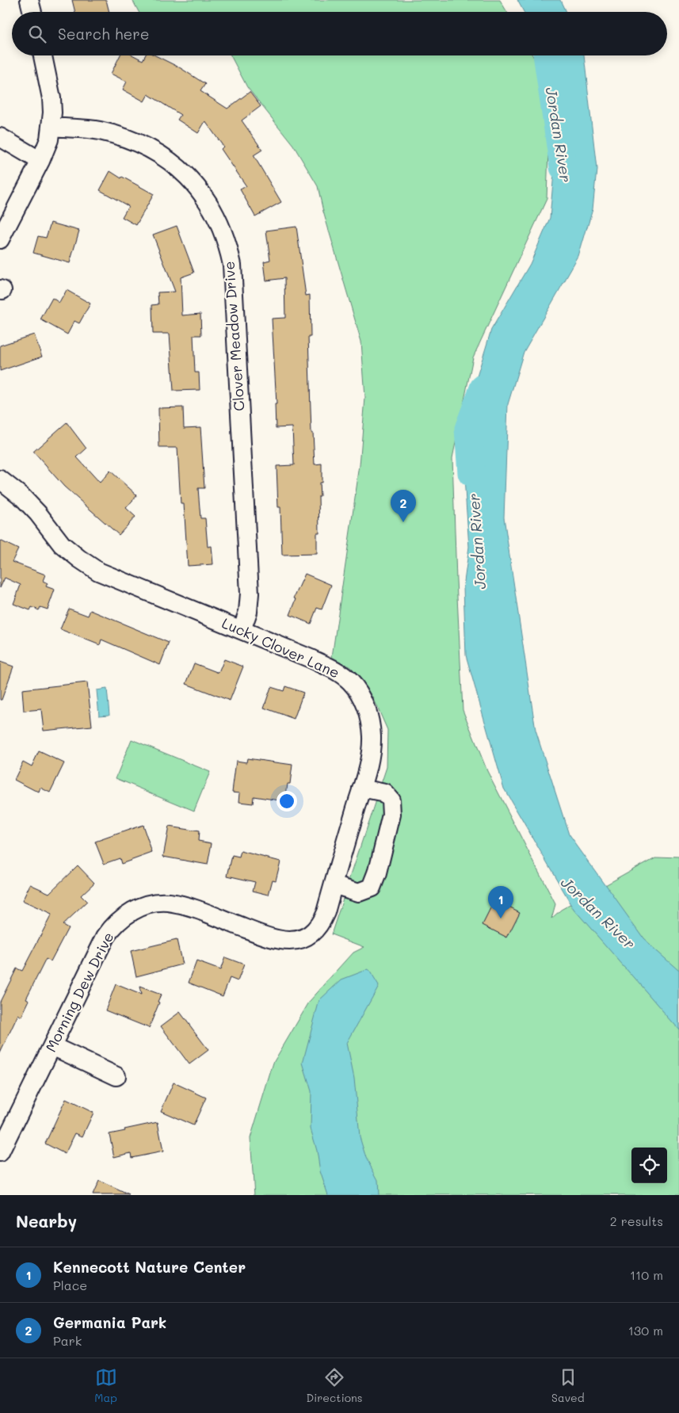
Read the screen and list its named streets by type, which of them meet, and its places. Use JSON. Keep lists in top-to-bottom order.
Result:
{
  "streets": {
    "street": ["Clover Meadow Drive", "Lucky Clover Lane", "Morning Dew Drive"]
  },
  "crossings": [
    ["Clover Meadow Drive", "Lucky Clover Lane"],
    ["Lucky Clover Lane", "Morning Dew Drive"]
  ],
  "water": ["Jordan River"],
  "page": {
    "search": "Search here",
    "pins": ["2", "1"],
    "heading": ["Nearby", "2 results"],
    "list": [
      {
        "mark": "1",
        "name": "Kennecott Nature Center",
        "note": "Place",
        "value": "110 m"
      },
      {
        "mark": "2",
        "name": "Germania Park",
        "note": "Park",
        "value": "130 m"
      }
    ],
    "nav": ["Map", "Directions", "Saved"]
  }
}
